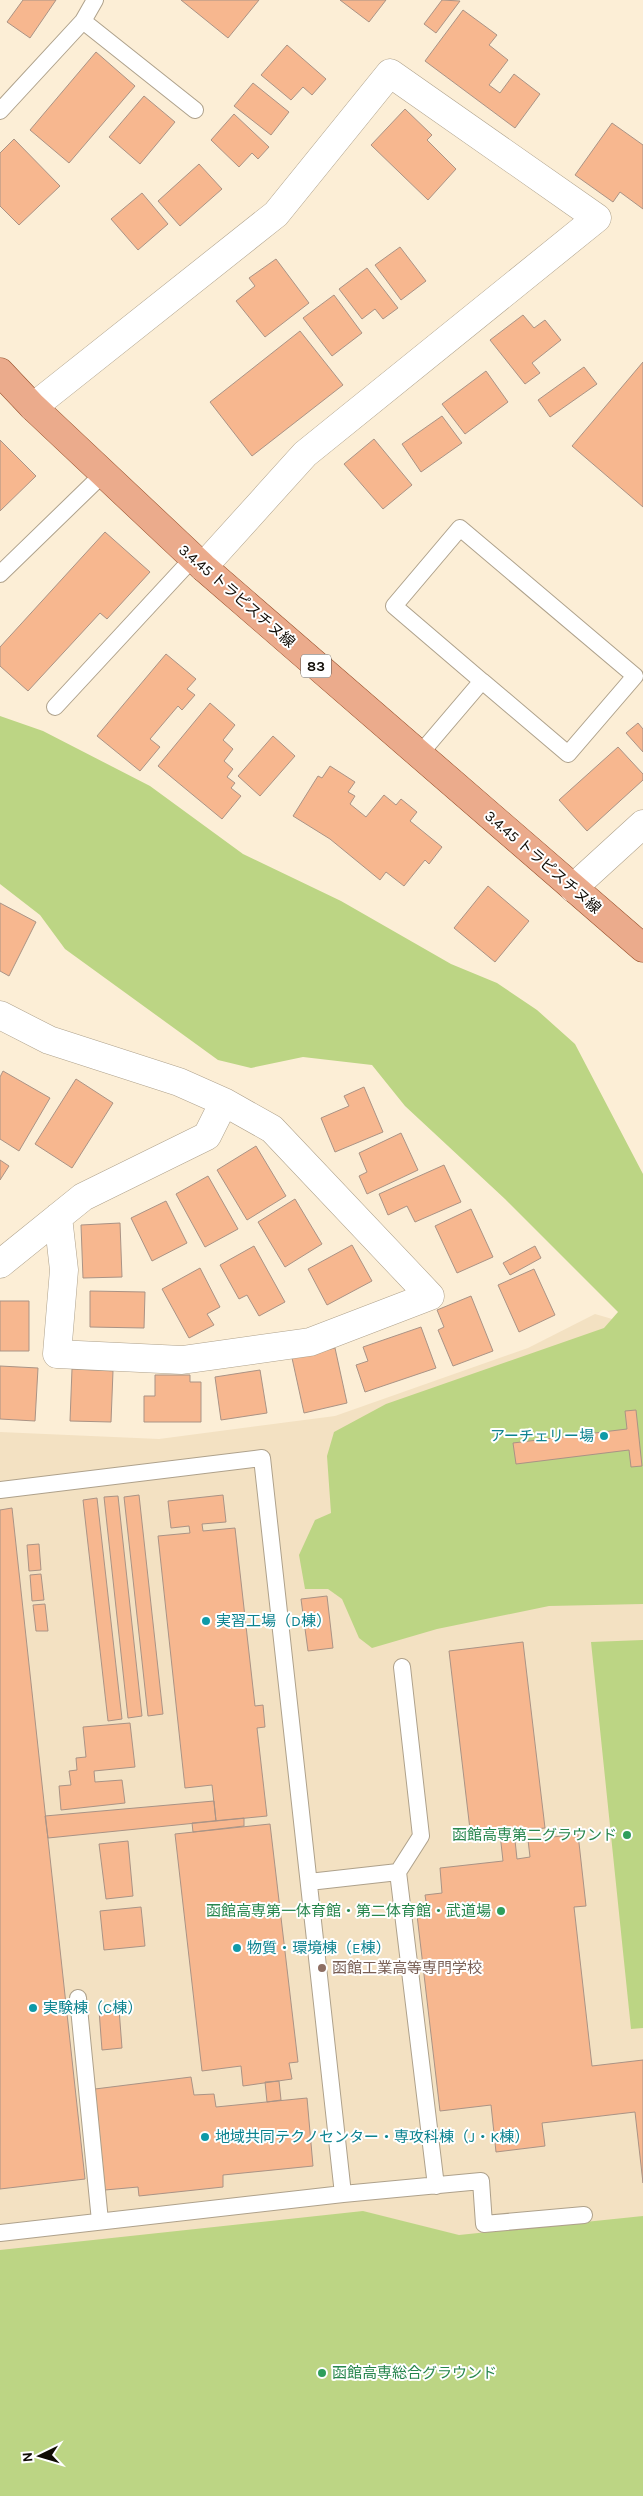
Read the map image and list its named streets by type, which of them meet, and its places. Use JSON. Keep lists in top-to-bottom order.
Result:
{
  "streets": {
    "main road": ["3.4.45 トラピスチヌ線", "83"]
  },
  "places": [
    "アーチェリー場",
    "実習工場（D棟）",
    "函館高専第二グラウンド",
    "函館高専第一体育館・第二体育館・武道場",
    "物質・環境棟（E棟）",
    "函館工業高等専門学校",
    "実験棟（C棟）",
    "地域共同テクノセンター・専攻科棟（J・K棟）",
    "函館高専総合グラウンド"
  ],
  "north": "left"
}
